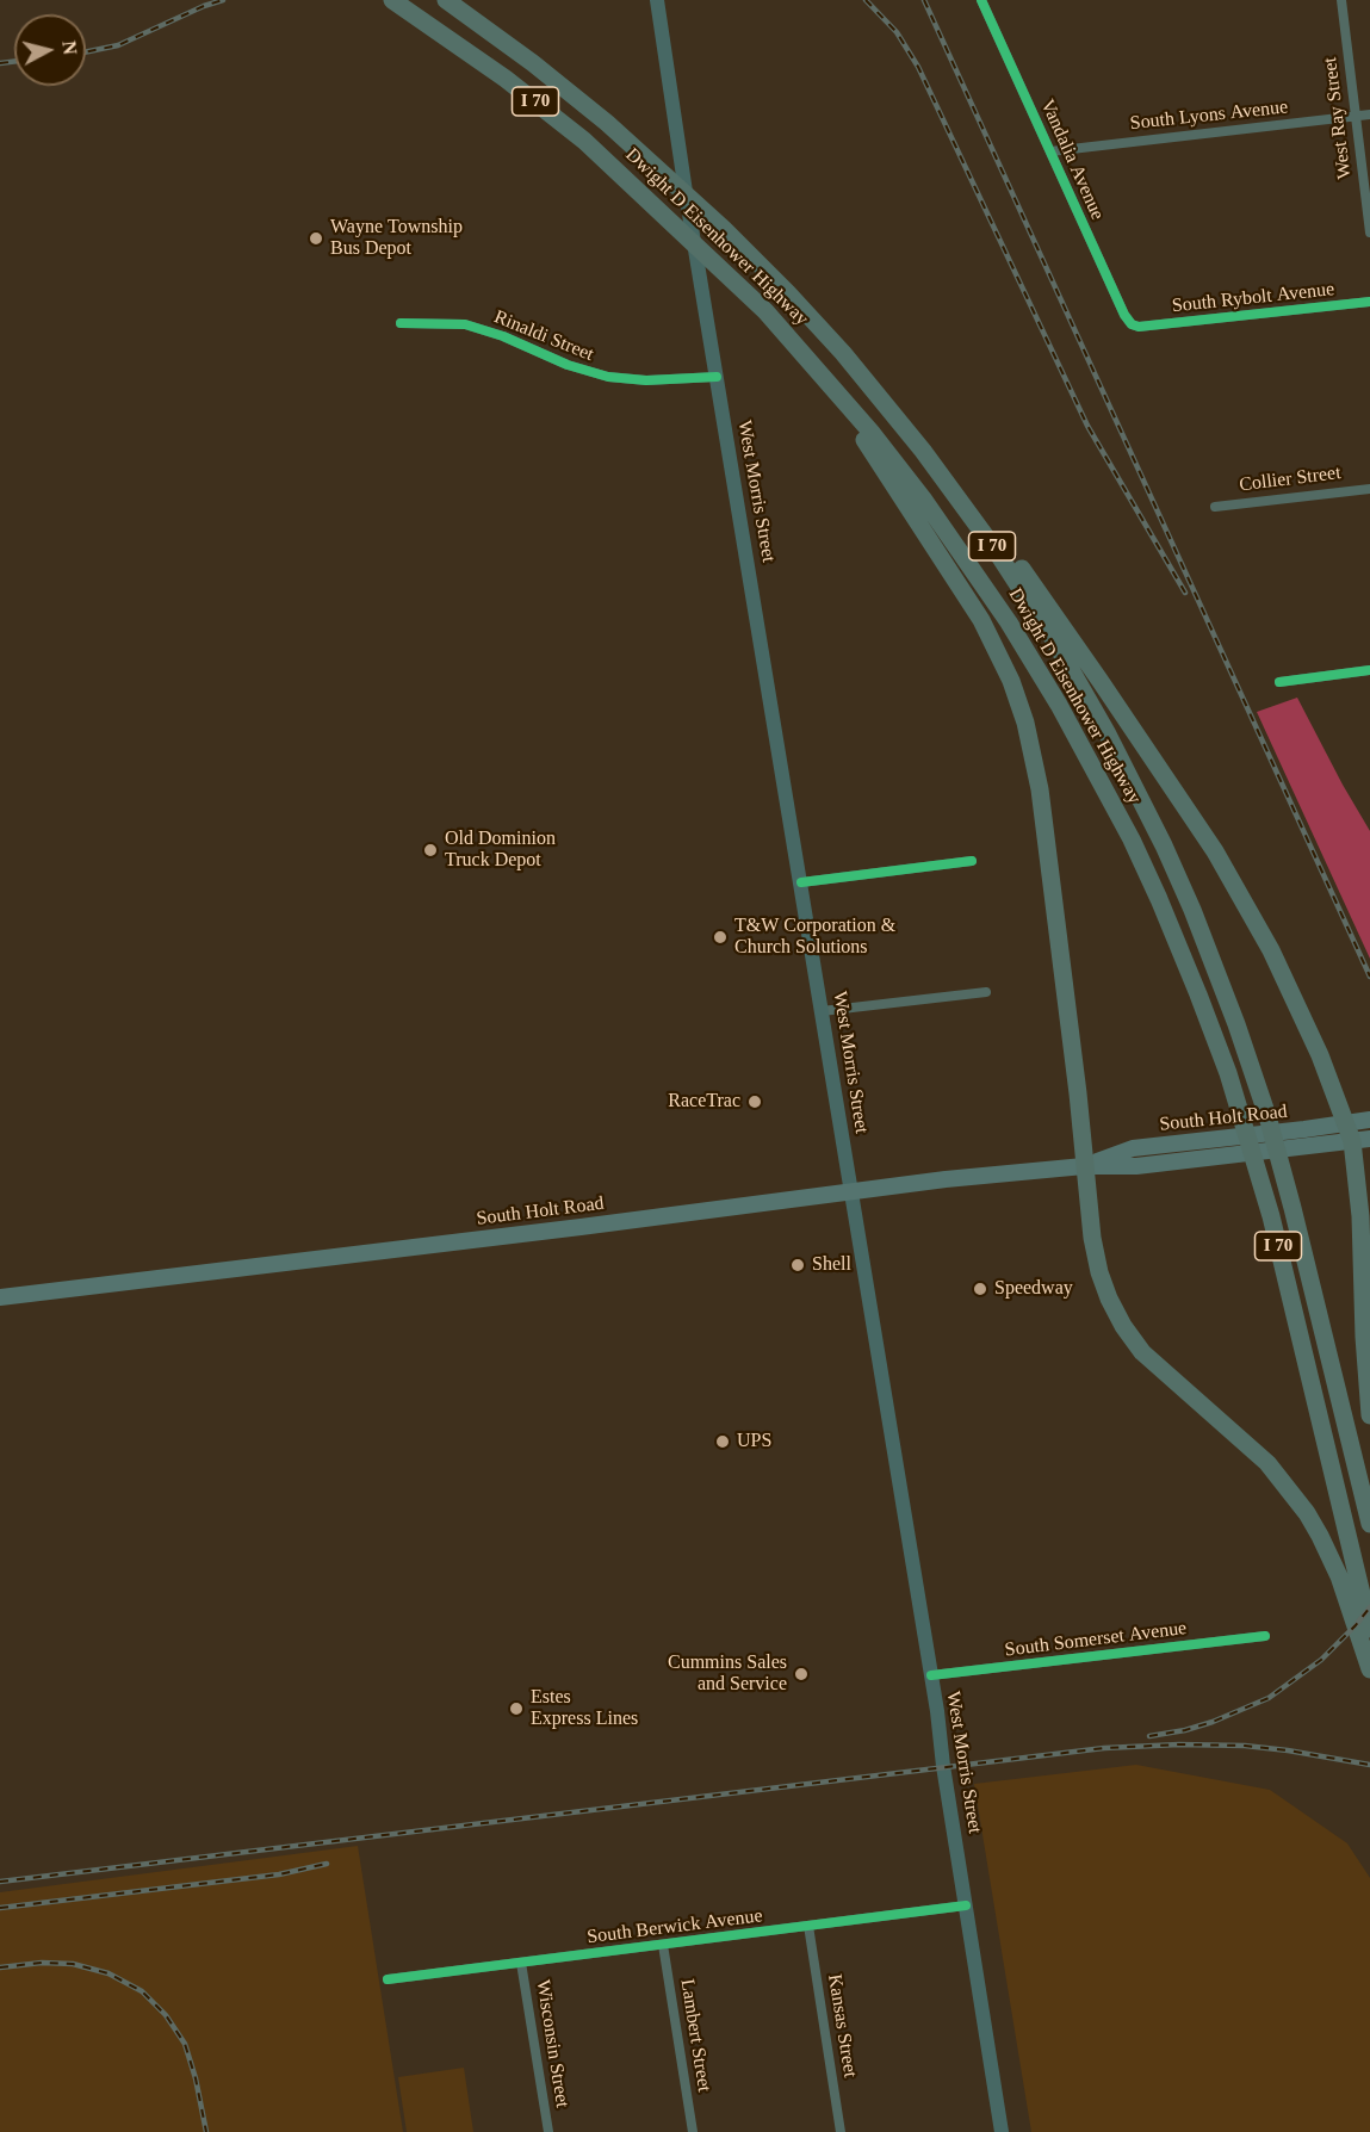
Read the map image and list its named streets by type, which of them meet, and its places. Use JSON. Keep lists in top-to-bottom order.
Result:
{
  "streets": {
    "highway": ["I 70", "Dwight D Eisenhower Highway"],
    "main road": ["West Morris Street", "South Holt Road"],
    "street": [
      "South Lyons Avenue",
      "West Ray Street",
      "Vandalia Avenue",
      "South Rybolt Avenue",
      "Rinaldi Street",
      "Collier Street",
      "South Somerset Avenue",
      "South Berwick Avenue",
      "Kansas Street",
      "Lambert Street",
      "Wisconsin Street"
    ]
  },
  "crossings": [
    ["South Lyons Avenue", "West Ray Street"],
    ["South Lyons Avenue", "Vandalia Avenue"],
    ["Vandalia Avenue", "South Rybolt Avenue"],
    ["Rinaldi Street", "West Morris Street"],
    ["West Morris Street", "South Holt Road"],
    ["West Morris Street", "South Somerset Avenue"],
    ["West Morris Street", "South Berwick Avenue"],
    ["South Berwick Avenue", "Kansas Street"],
    ["South Berwick Avenue", "Lambert Street"],
    ["South Berwick Avenue", "Wisconsin Street"]
  ],
  "places": [
    "Wayne Township Bus Depot",
    "Old Dominion Truck Depot",
    "T&W Corporation & Church Solutions",
    "RaceTrac",
    "Shell",
    "Speedway",
    "UPS",
    "Cummins Sales and Service",
    "Estes Express Lines"
  ],
  "north": "right"
}
